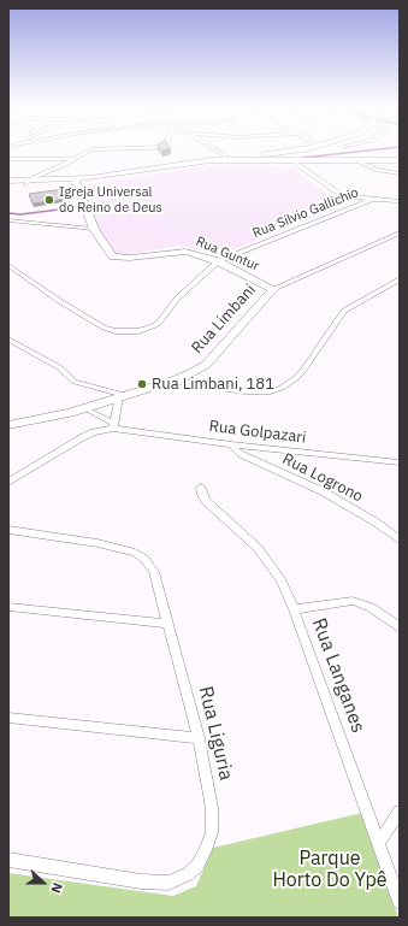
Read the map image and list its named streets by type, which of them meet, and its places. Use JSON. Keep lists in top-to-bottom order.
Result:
{
  "streets": {
    "main road": ["Rua Guntur", "Rua Limbani"],
    "street": [
      "Rua Silvio Gallichio",
      "Rua Golpazari",
      "Rua Logrono",
      "Rua Langanes",
      "Rua Liguria"
    ]
  },
  "crossings": [
    ["Rua Silvio Gallichio", "Rua Guntur"],
    ["Rua Guntur", "Rua Limbani"],
    ["Rua Golpazari", "Rua Logrono"]
  ],
  "parks": ["Parque Horto Do Ypê"],
  "places": ["Igreja Universal do Reino de Deus", "Rua Limbani, 181"],
  "north": "right"
}
